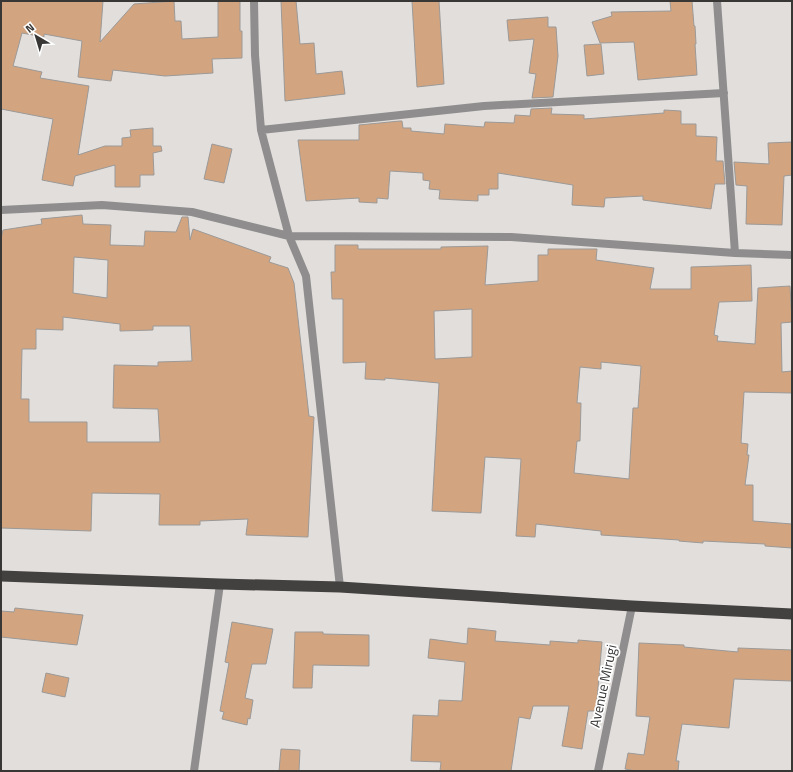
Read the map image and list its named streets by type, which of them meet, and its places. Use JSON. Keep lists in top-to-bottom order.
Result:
{
  "streets": {
    "street": ["Avenue Mirugi"]
  },
  "north": "top left"
}
